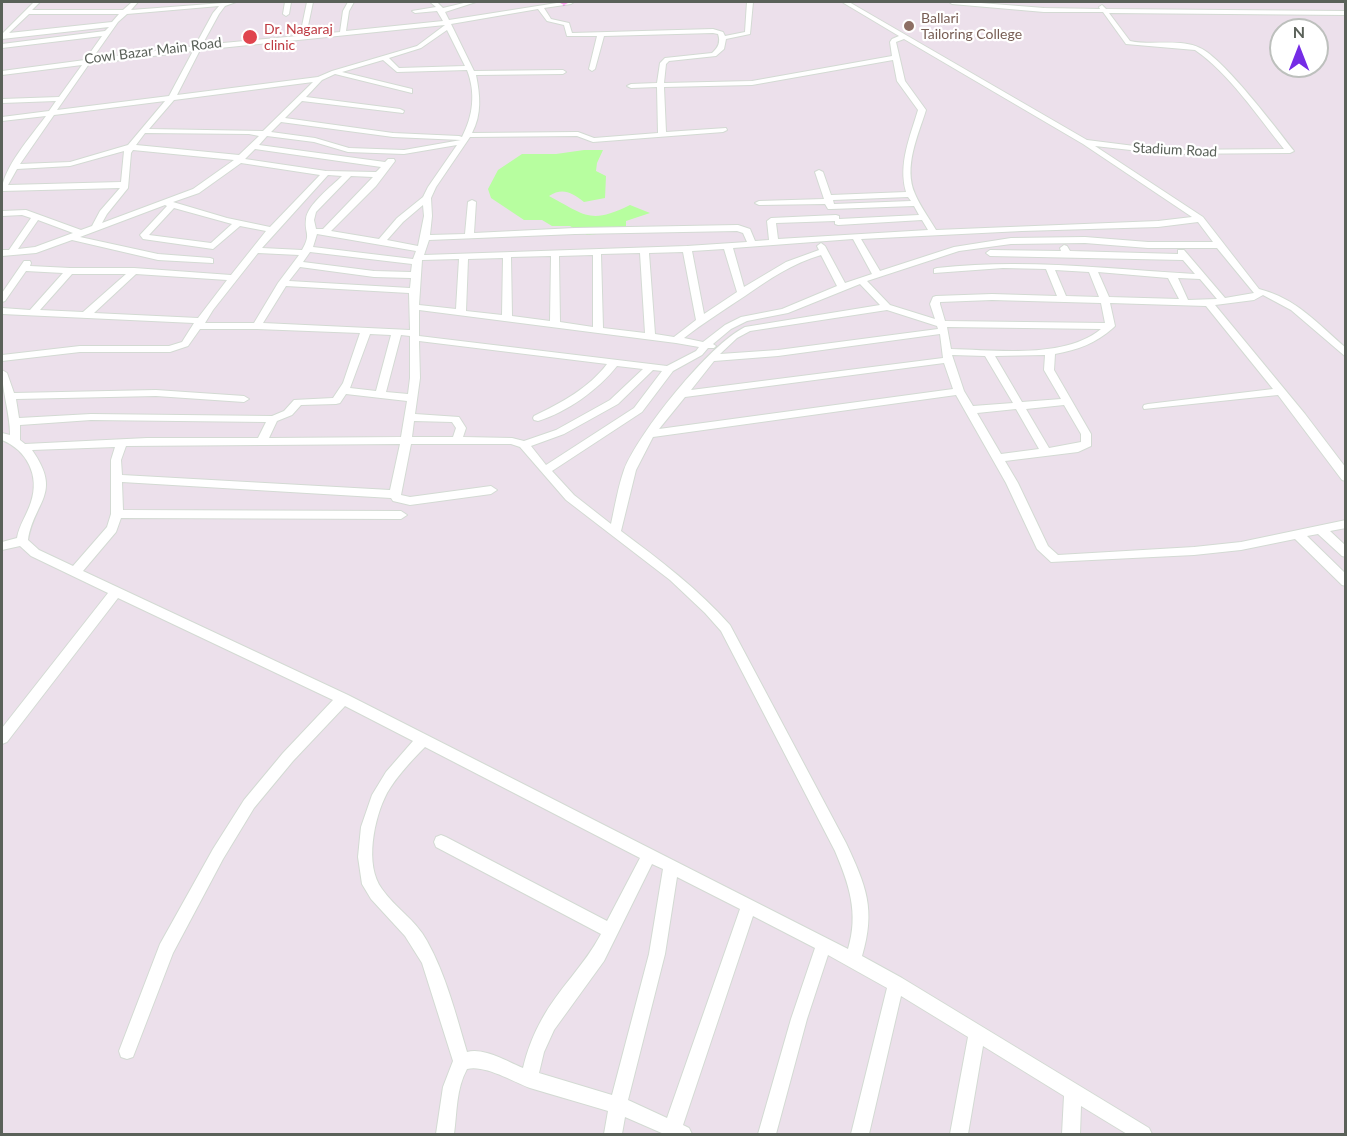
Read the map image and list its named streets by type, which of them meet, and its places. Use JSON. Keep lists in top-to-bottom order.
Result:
{
  "streets": {
    "street": ["Stadium Road"]
  },
  "places": ["Ballari Tailoring College", "Dr. Nagaraj clinic"],
  "north": "top"
}
